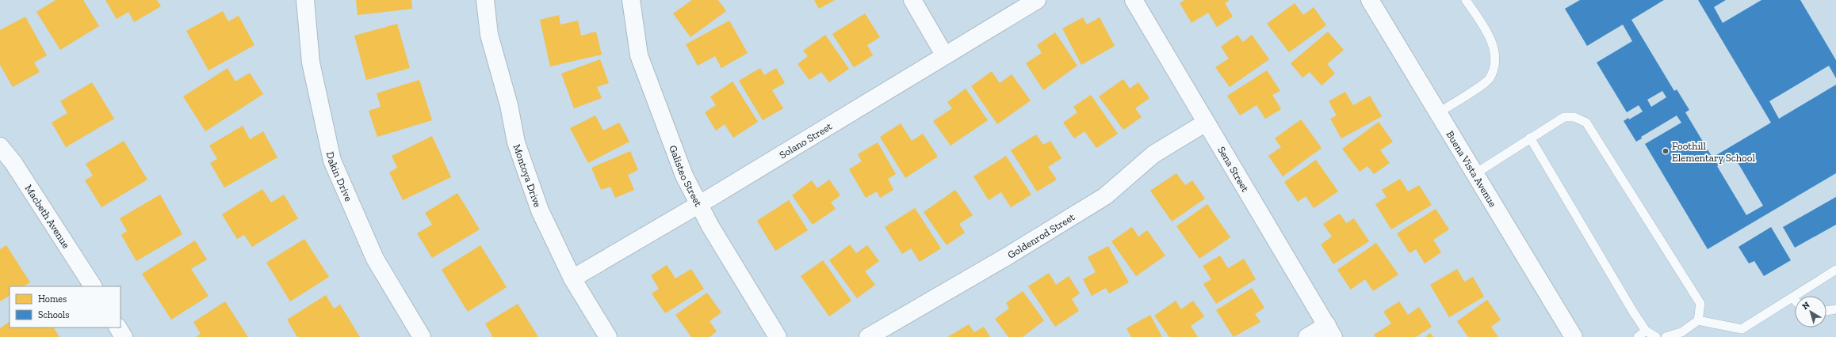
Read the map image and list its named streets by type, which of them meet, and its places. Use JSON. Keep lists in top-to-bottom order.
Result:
{
  "streets": {
    "street": [
      "Solano Street",
      "Sena Street",
      "Buena Vista Avenue",
      "Montoya Drive",
      "Dakin Drive",
      "Galisteo Street",
      "Macbeth Avenue",
      "Goldenrod Street"
    ]
  },
  "crossings": [
    ["Solano Street", "Montoya Drive"],
    ["Solano Street", "Galisteo Street"],
    ["Sena Street", "Goldenrod Street"]
  ],
  "places": ["Foothill Elementary School"],
  "legend": ["Homes", "Schools"],
  "north": "top left"
}
